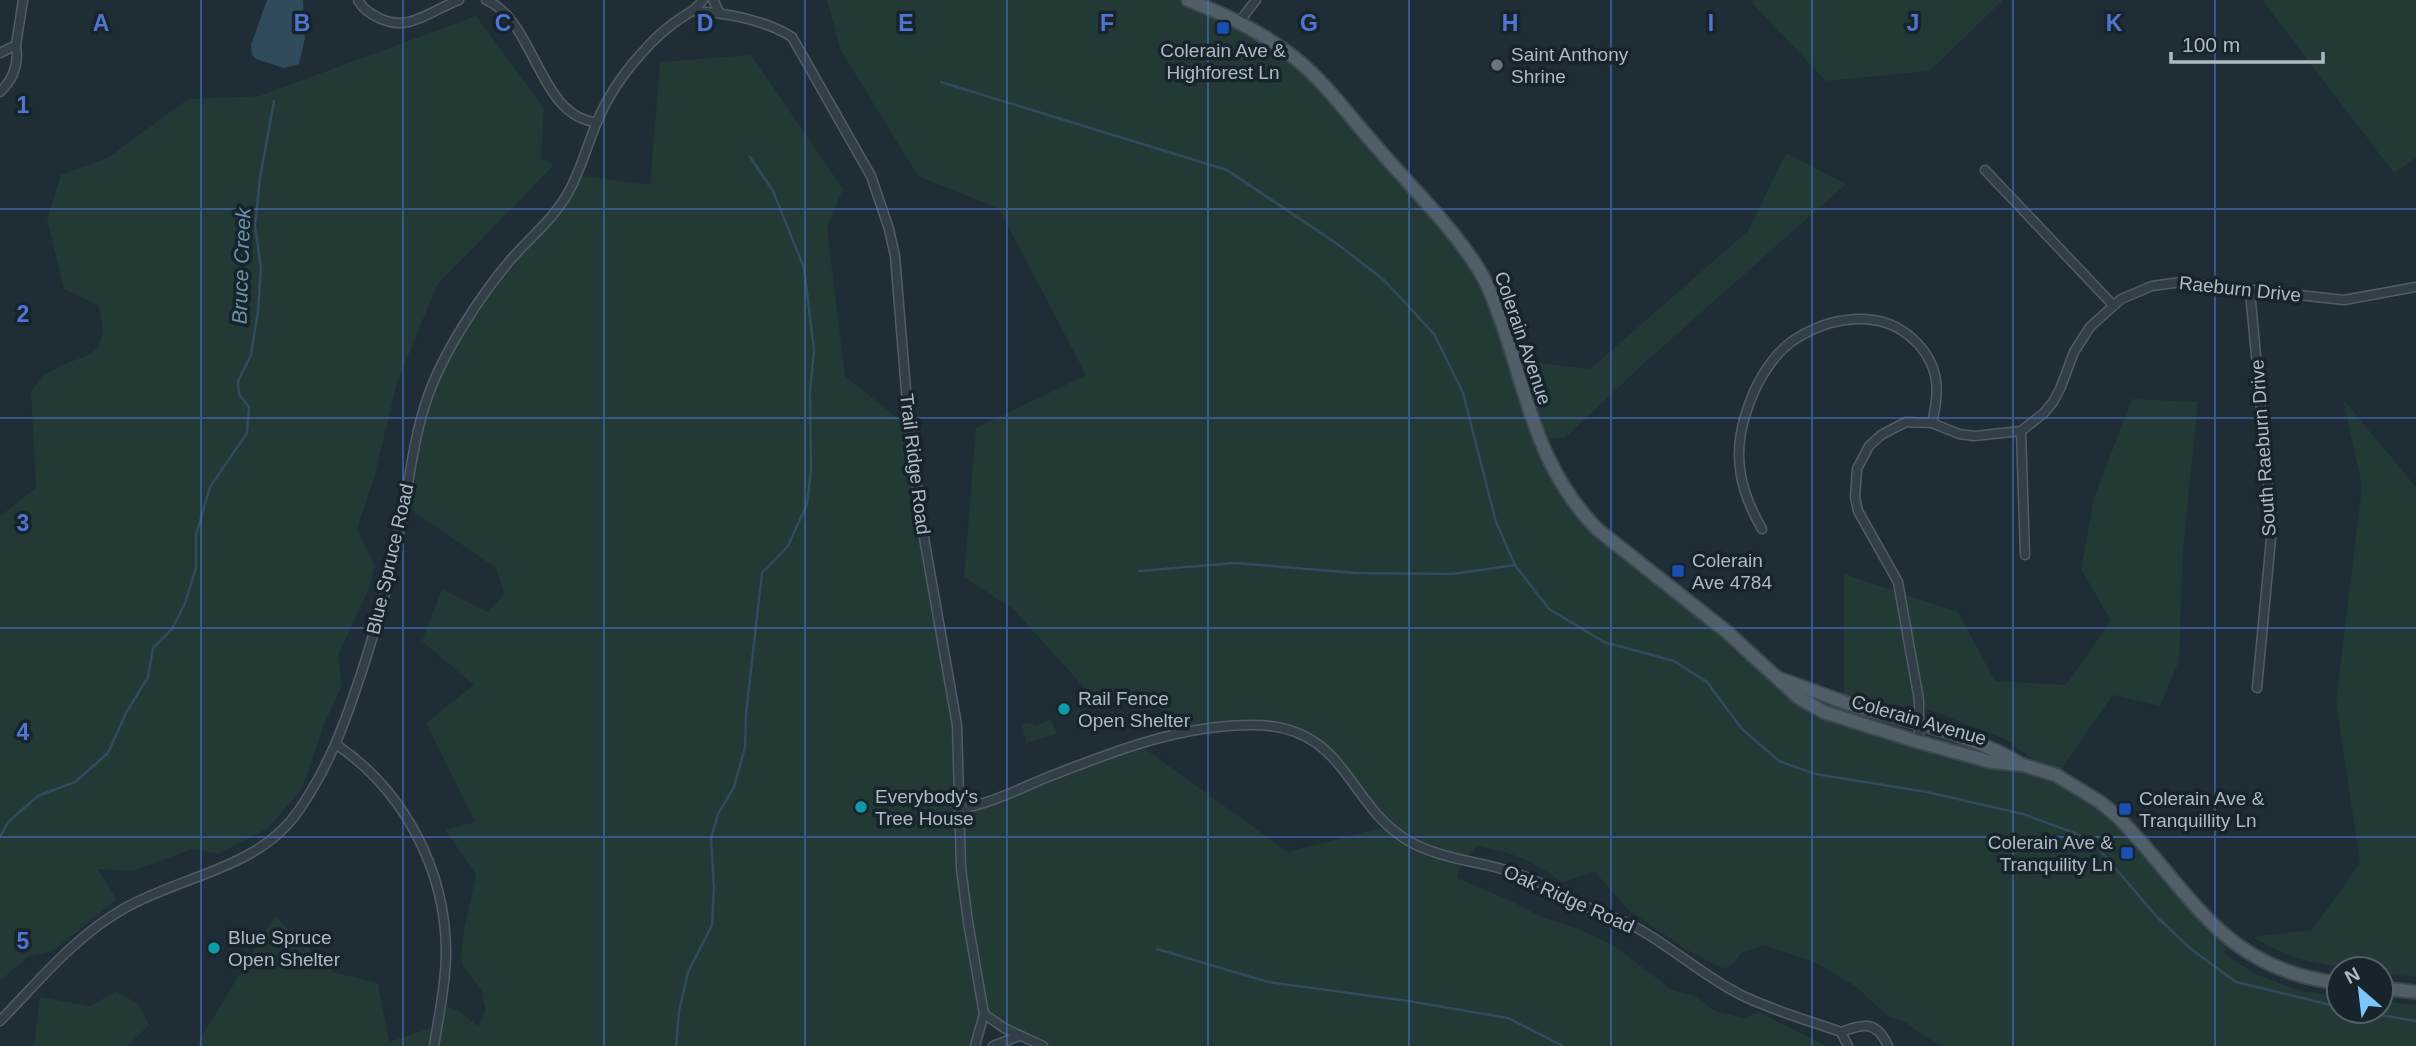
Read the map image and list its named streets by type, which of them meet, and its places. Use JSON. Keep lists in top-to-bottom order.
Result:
{
  "streets": {
    "main road": ["Colerain Avenue"],
    "street": [
      "Raeburn Drive",
      "South Raeburn Drive",
      "Trail Ridge Road",
      "Blue Spruce Road",
      "Oak Ridge Road"
    ]
  },
  "crossings": [
    ["Raeburn Drive", "South Raeburn Drive"],
    ["Trail Ridge Road", "Blue Spruce Road"],
    ["Trail Ridge Road", "Oak Ridge Road"]
  ],
  "water": ["Bruce Creek"],
  "places": {
    "transit": [
      "Colerain Ave & Highforest Ln",
      "Colerain Ave 4784",
      "Colerain Ave & Tranquillity Ln",
      "Colerain Ave & Tranquility Ln"
    ],
    "other": [
      "Saint Anthony Shrine",
      "Rail Fence Open Shelter",
      "Everybody's Tree House",
      "Blue Spruce Open Shelter"
    ]
  },
  "scale_bar": "100 m",
  "north": "top left",
  "grid": {
    "columns": [
      "A",
      "B",
      "C",
      "D",
      "E",
      "F",
      "G",
      "H",
      "I",
      "J",
      "K"
    ],
    "rows": [
      "1",
      "2",
      "3",
      "4",
      "5"
    ]
  }
}
